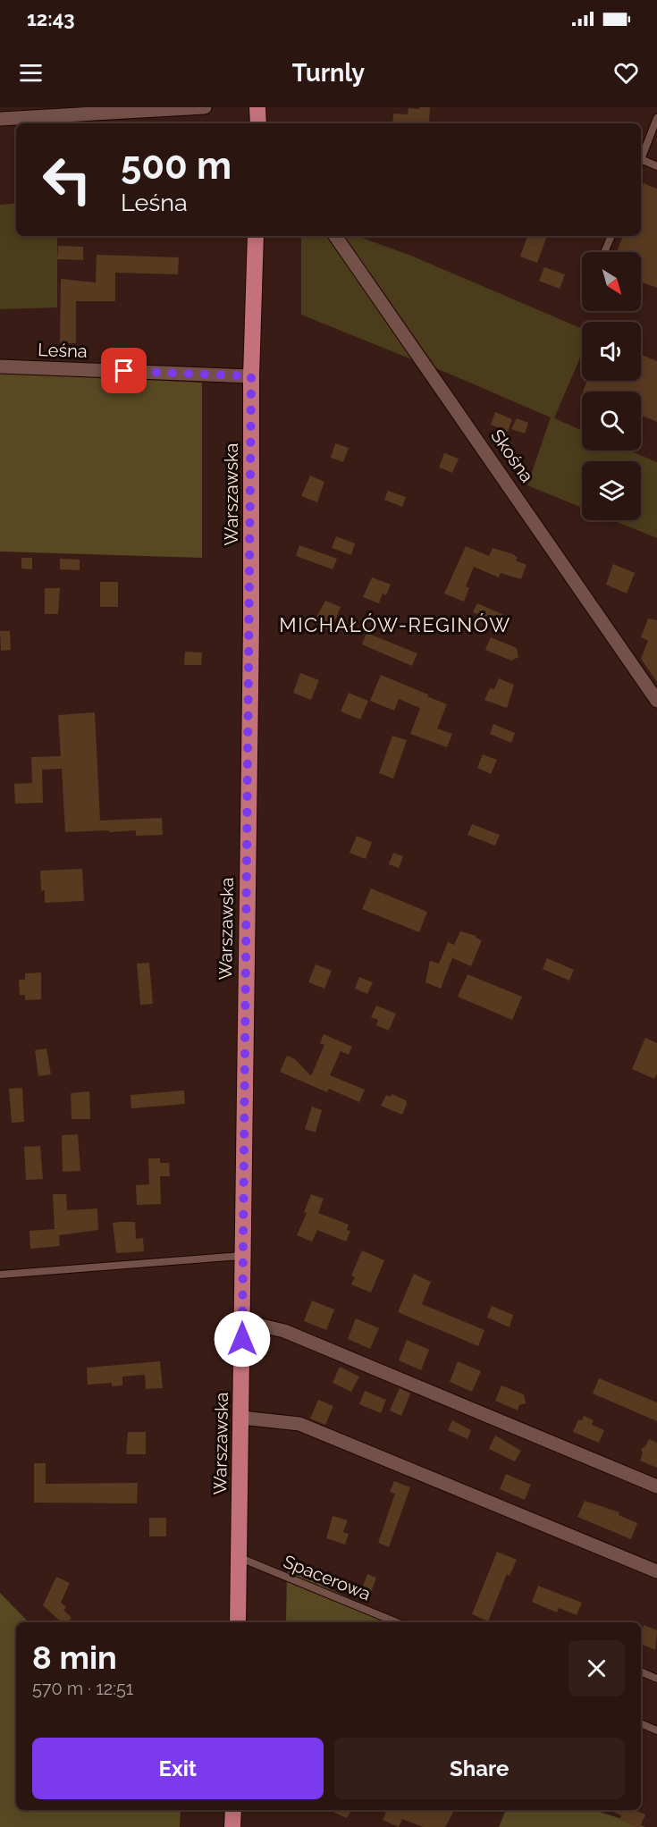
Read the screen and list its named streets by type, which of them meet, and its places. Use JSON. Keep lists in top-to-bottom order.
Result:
{
  "streets": {
    "main road": ["Warszawska"],
    "street": ["Leśna", "Skośna"],
    "lane": ["Spacerowa"]
  },
  "crossings": [
    ["Leśna", "Warszawska"],
    ["Warszawska", "Spacerowa"]
  ],
  "districts": ["MICHAŁÓW-REGINÓW"],
  "north": "bottom right",
  "page": {
    "status": "12:43",
    "header": "Turnly",
    "turn": ["500 m", "Leśna"],
    "heading": ["8 min", "570 m · 12:51"],
    "buttons": ["Exit", "Share"]
  }
}
